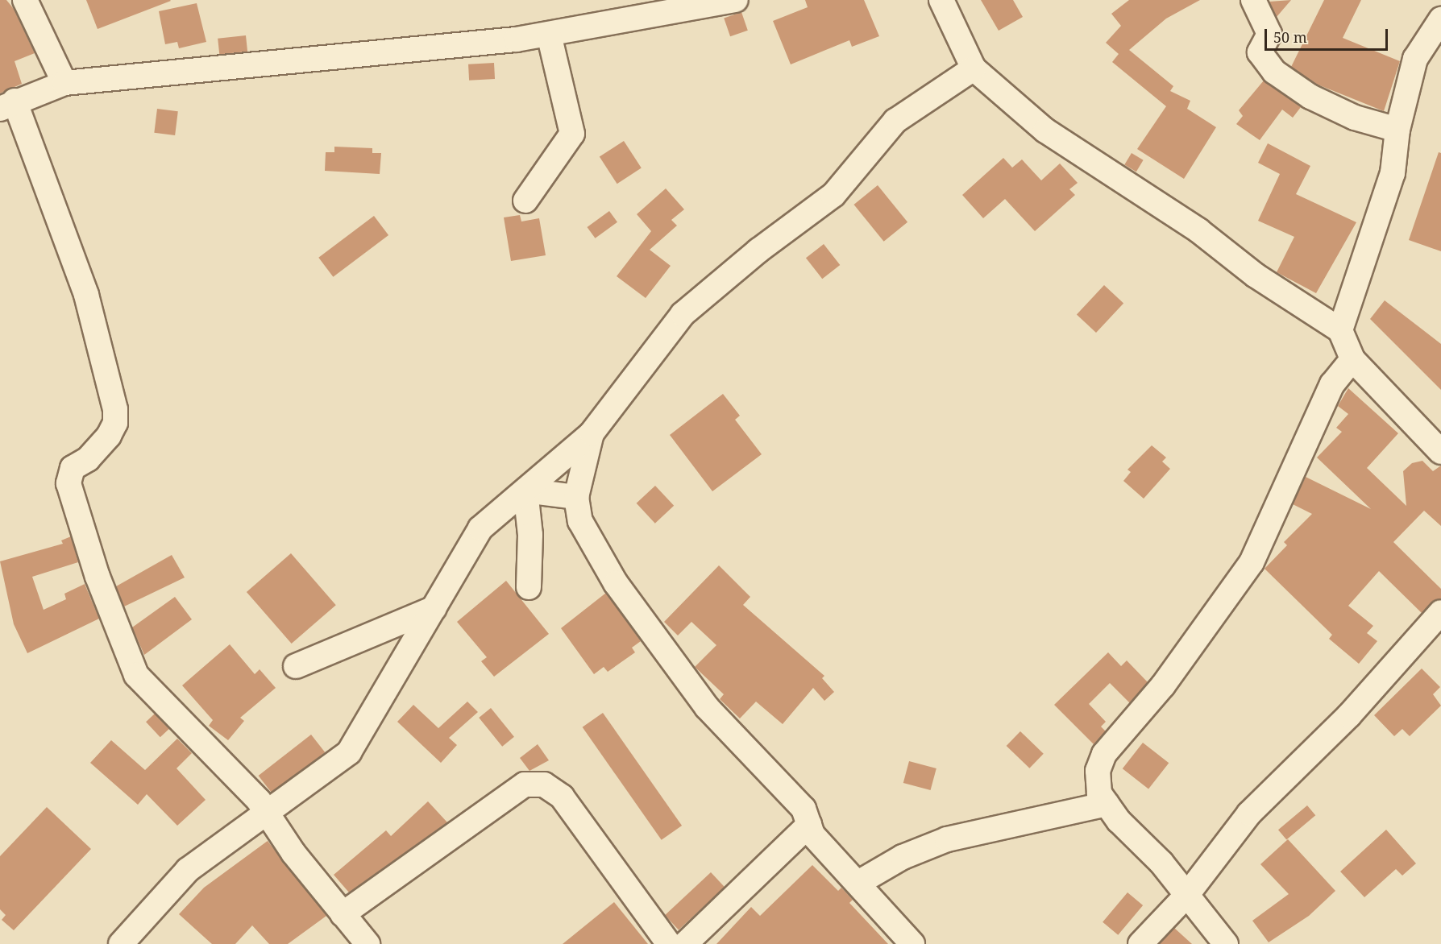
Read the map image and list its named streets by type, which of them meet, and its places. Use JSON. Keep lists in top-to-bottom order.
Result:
{
  "scale_bar": "50 m"
}
